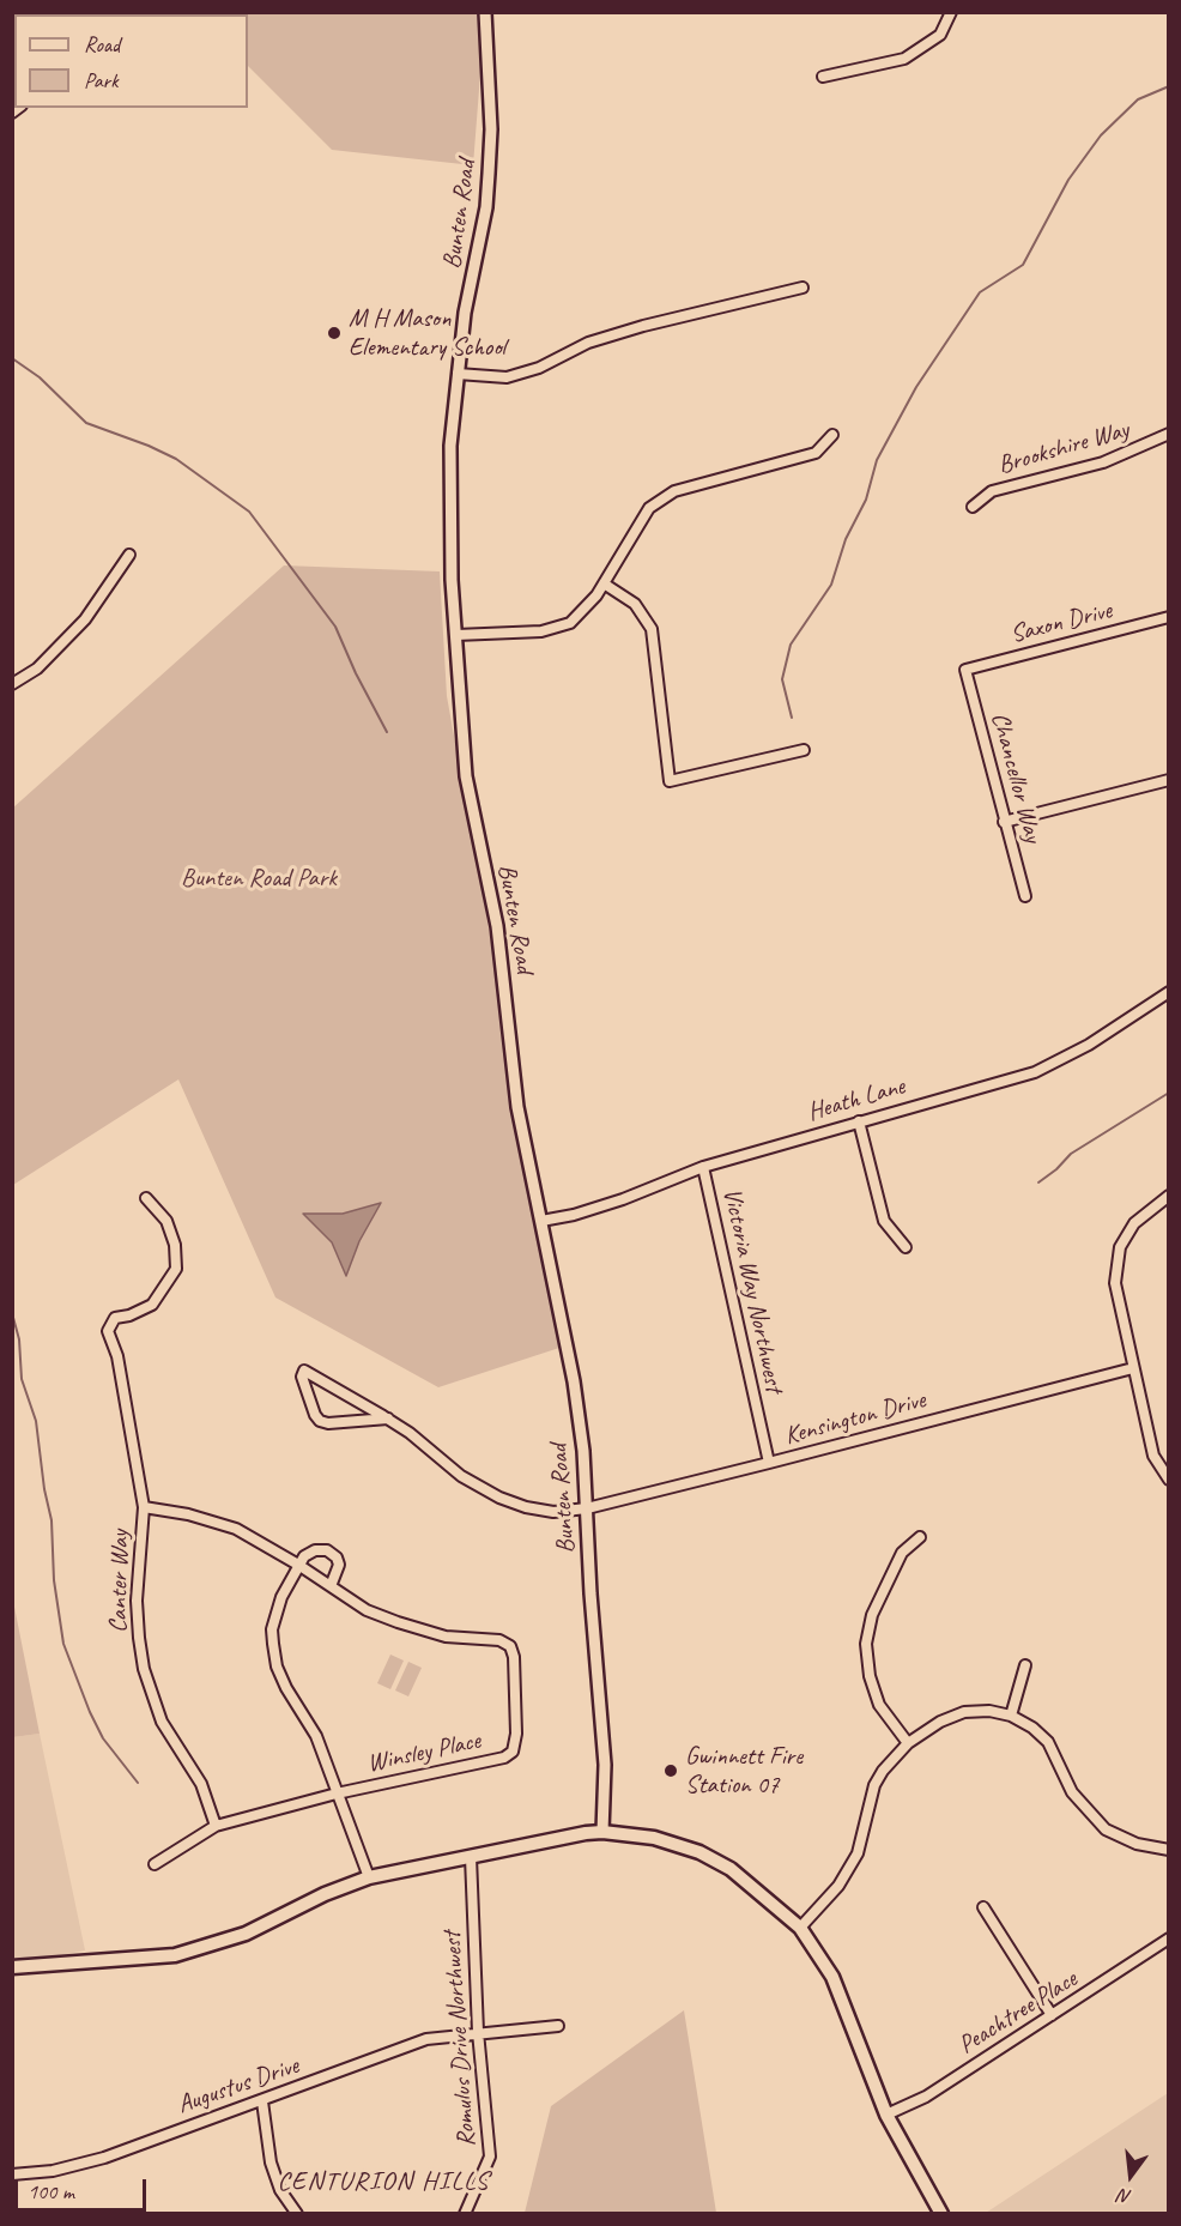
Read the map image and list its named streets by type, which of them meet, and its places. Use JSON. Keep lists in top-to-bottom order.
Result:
{
  "streets": {
    "street": [
      "Bunten Road",
      "Brookshire Way",
      "Saxon Drive",
      "Chancellor Way",
      "Heath Lane",
      "Victoria Way Northwest",
      "Kensington Drive",
      "Canter Way",
      "Winsley Place",
      "Peachtree Place",
      "Romulus Drive Northwest",
      "Augustus Drive"
    ]
  },
  "crossings": [
    ["Bunten Road", "Heath Lane"],
    ["Bunten Road", "Kensington Drive"],
    ["Saxon Drive", "Chancellor Way"],
    ["Heath Lane", "Victoria Way Northwest"],
    ["Victoria Way Northwest", "Kensington Drive"],
    ["Canter Way", "Winsley Place"],
    ["Romulus Drive Northwest", "Augustus Drive"]
  ],
  "districts": ["CENTURION HILLS"],
  "parks": ["Bunten Road Park"],
  "places": ["M H Mason Elementary School", "Gwinnett Fire Station 07"],
  "legend": ["Road", "Park"],
  "scale_bar": "100 m",
  "north": "bottom"
}
